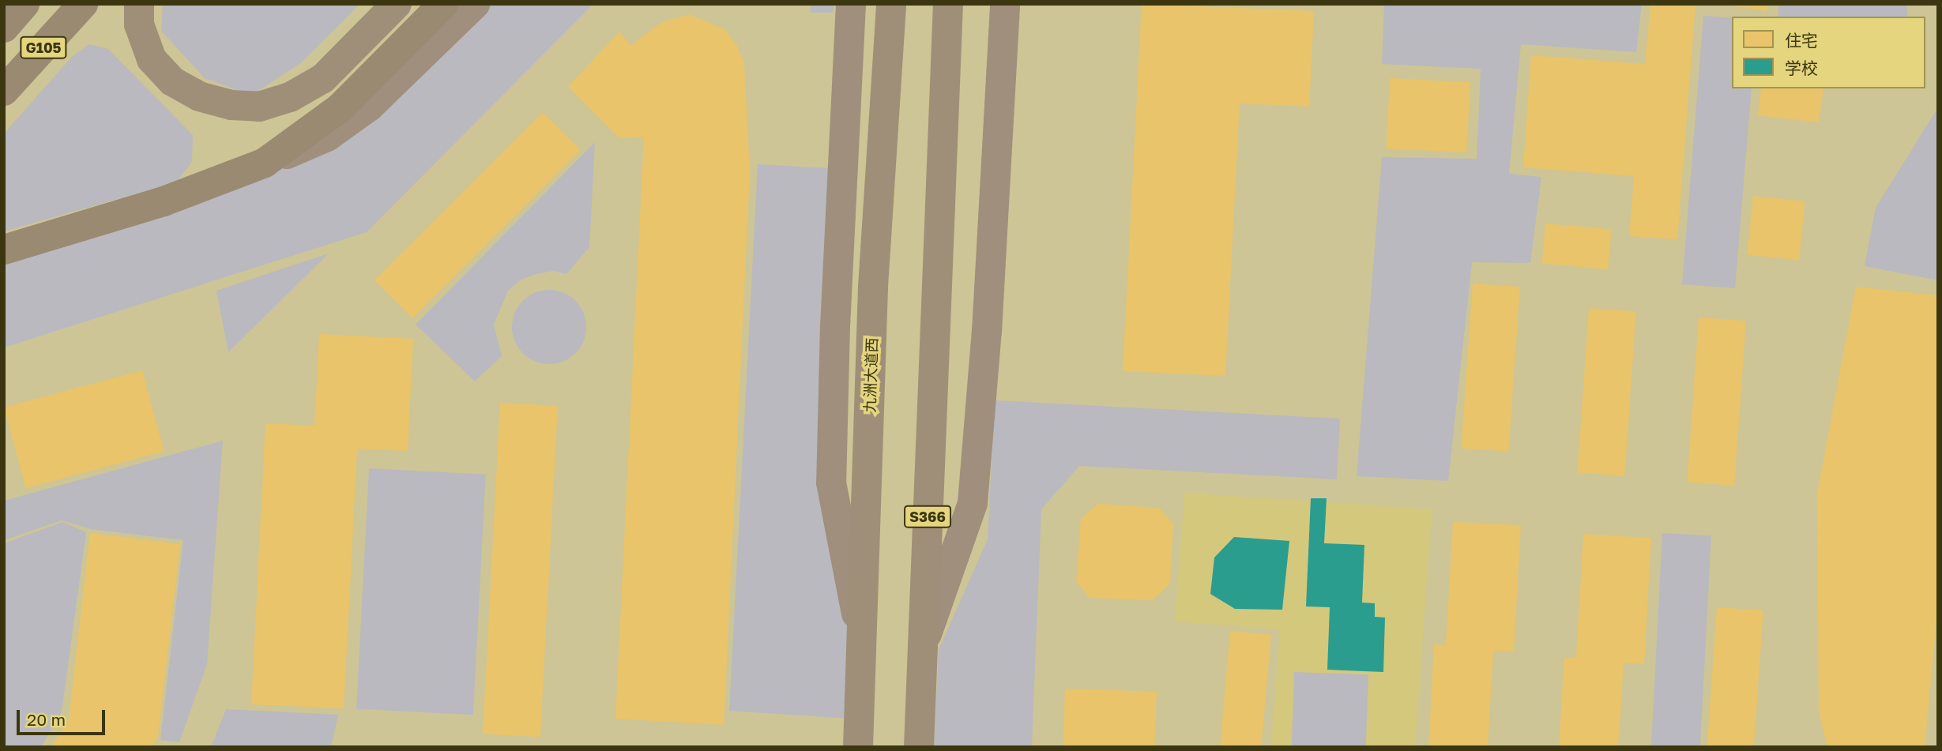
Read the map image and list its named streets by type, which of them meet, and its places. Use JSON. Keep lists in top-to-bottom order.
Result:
{
  "streets": {
    "highway": ["G105"],
    "main road": ["九洲大道西", "S366"]
  },
  "legend": ["住宅", "学校"],
  "scale_bar": "20 m"
}
